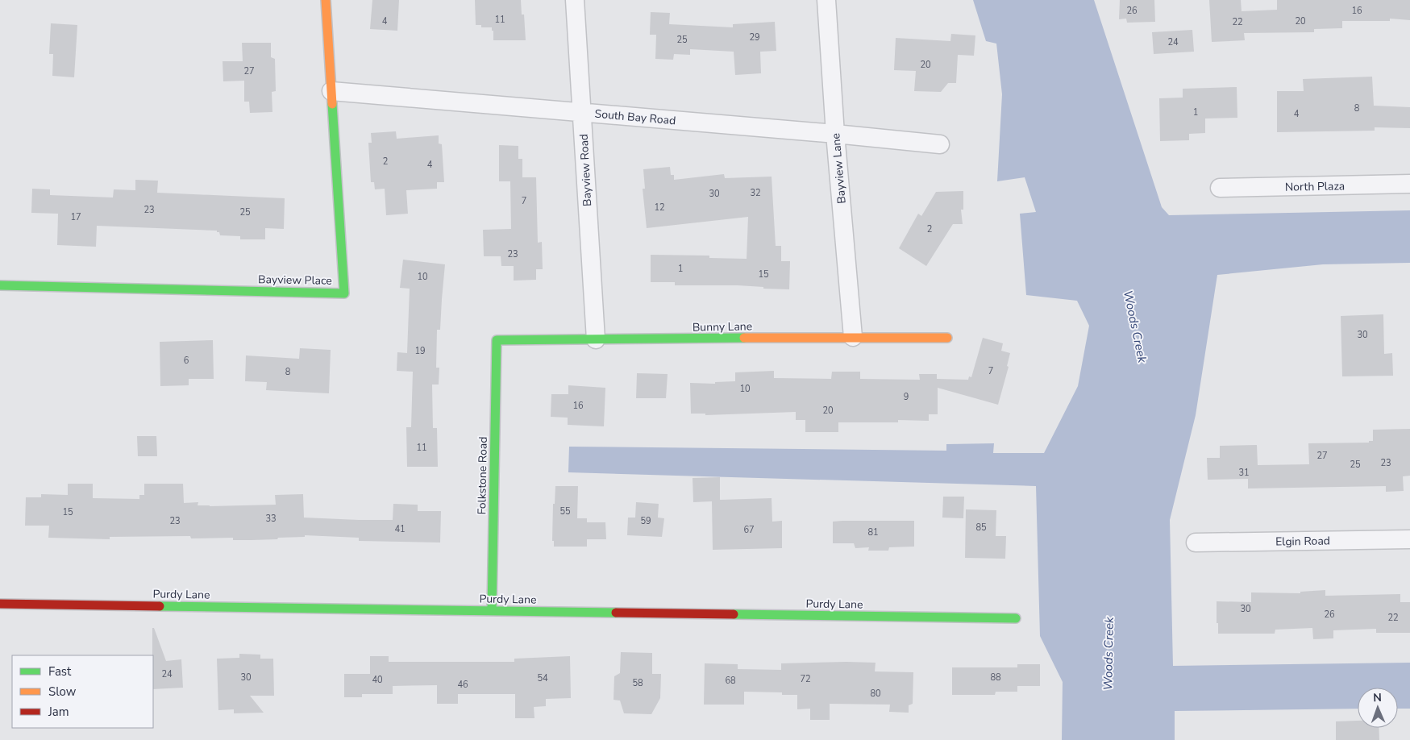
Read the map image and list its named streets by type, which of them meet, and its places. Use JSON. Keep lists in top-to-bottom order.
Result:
{
  "streets": {
    "street": [
      "South Bay Road",
      "Bayview Lane",
      "Bayview Road",
      "North Plaza",
      "Bayview Place",
      "Bunny Lane",
      "Folkstone Road",
      "Elgin Road",
      "Purdy Lane"
    ]
  },
  "crossings": [
    ["South Bay Road", "Bayview Lane"],
    ["South Bay Road", "Bayview Road"],
    ["South Bay Road", "Bayview Place"],
    ["Bayview Lane", "Bunny Lane"],
    ["Bayview Road", "Bunny Lane"],
    ["Bunny Lane", "Folkstone Road"],
    ["Folkstone Road", "Purdy Lane"]
  ],
  "water": ["Woods Creek"],
  "house_numbers": [
    "26",
    "16",
    "11",
    "4",
    "20",
    "22",
    "29",
    "25",
    "24",
    "20",
    "27",
    "8",
    "1",
    "4",
    "2",
    "4",
    "32",
    "30",
    "7",
    "12",
    "23",
    "25",
    "17",
    "2",
    "23",
    "1",
    "15",
    "10",
    "30",
    "19",
    "6",
    "7",
    "8",
    "10",
    "9",
    "16",
    "20",
    "11",
    "27",
    "23",
    "25",
    "31",
    "55",
    "15",
    "33",
    "23",
    "59",
    "85",
    "41",
    "67",
    "81",
    "30",
    "26",
    "22",
    "24",
    "30",
    "88",
    "54",
    "72",
    "40",
    "68",
    "58",
    "46",
    "80"
  ],
  "legend": ["Fast", "Slow", "Jam"],
  "north": "top"
}
